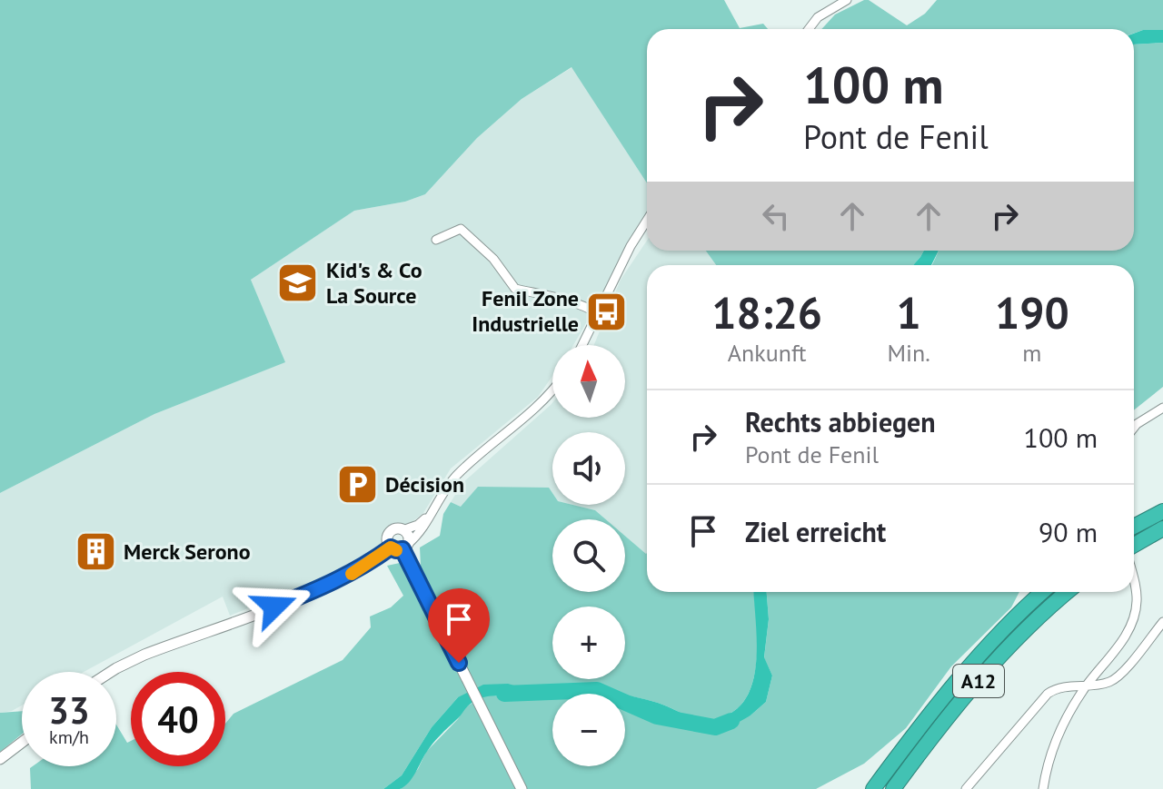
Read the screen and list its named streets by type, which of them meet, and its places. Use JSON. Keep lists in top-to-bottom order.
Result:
{
  "streets": {
    "highway": ["A12"]
  },
  "places": {
    "school or university": ["Kid's & Co La Source"],
    "bus stop": ["Fenil Zone Industrielle"],
    "parking": ["Décision"],
    "building": ["Merck Serono"]
  },
  "north": "top",
  "page": {
    "turn": ["100 m", "Pont de Fenil"],
    "eta": [
      "18:26",
      "Ankunft",
      "1",
      "Min.",
      "190",
      "m"
    ],
    "map_buttons": ["+", "−"],
    "list": [
      {
        "name": "Rechts abbiegen",
        "note": "Pont de Fenil",
        "value": "100 m"
      },
      {
        "name": "Ziel erreicht",
        "value": "90 m"
      }
    ],
    "speed": "33 km/h",
    "limit": "40"
  }
}
